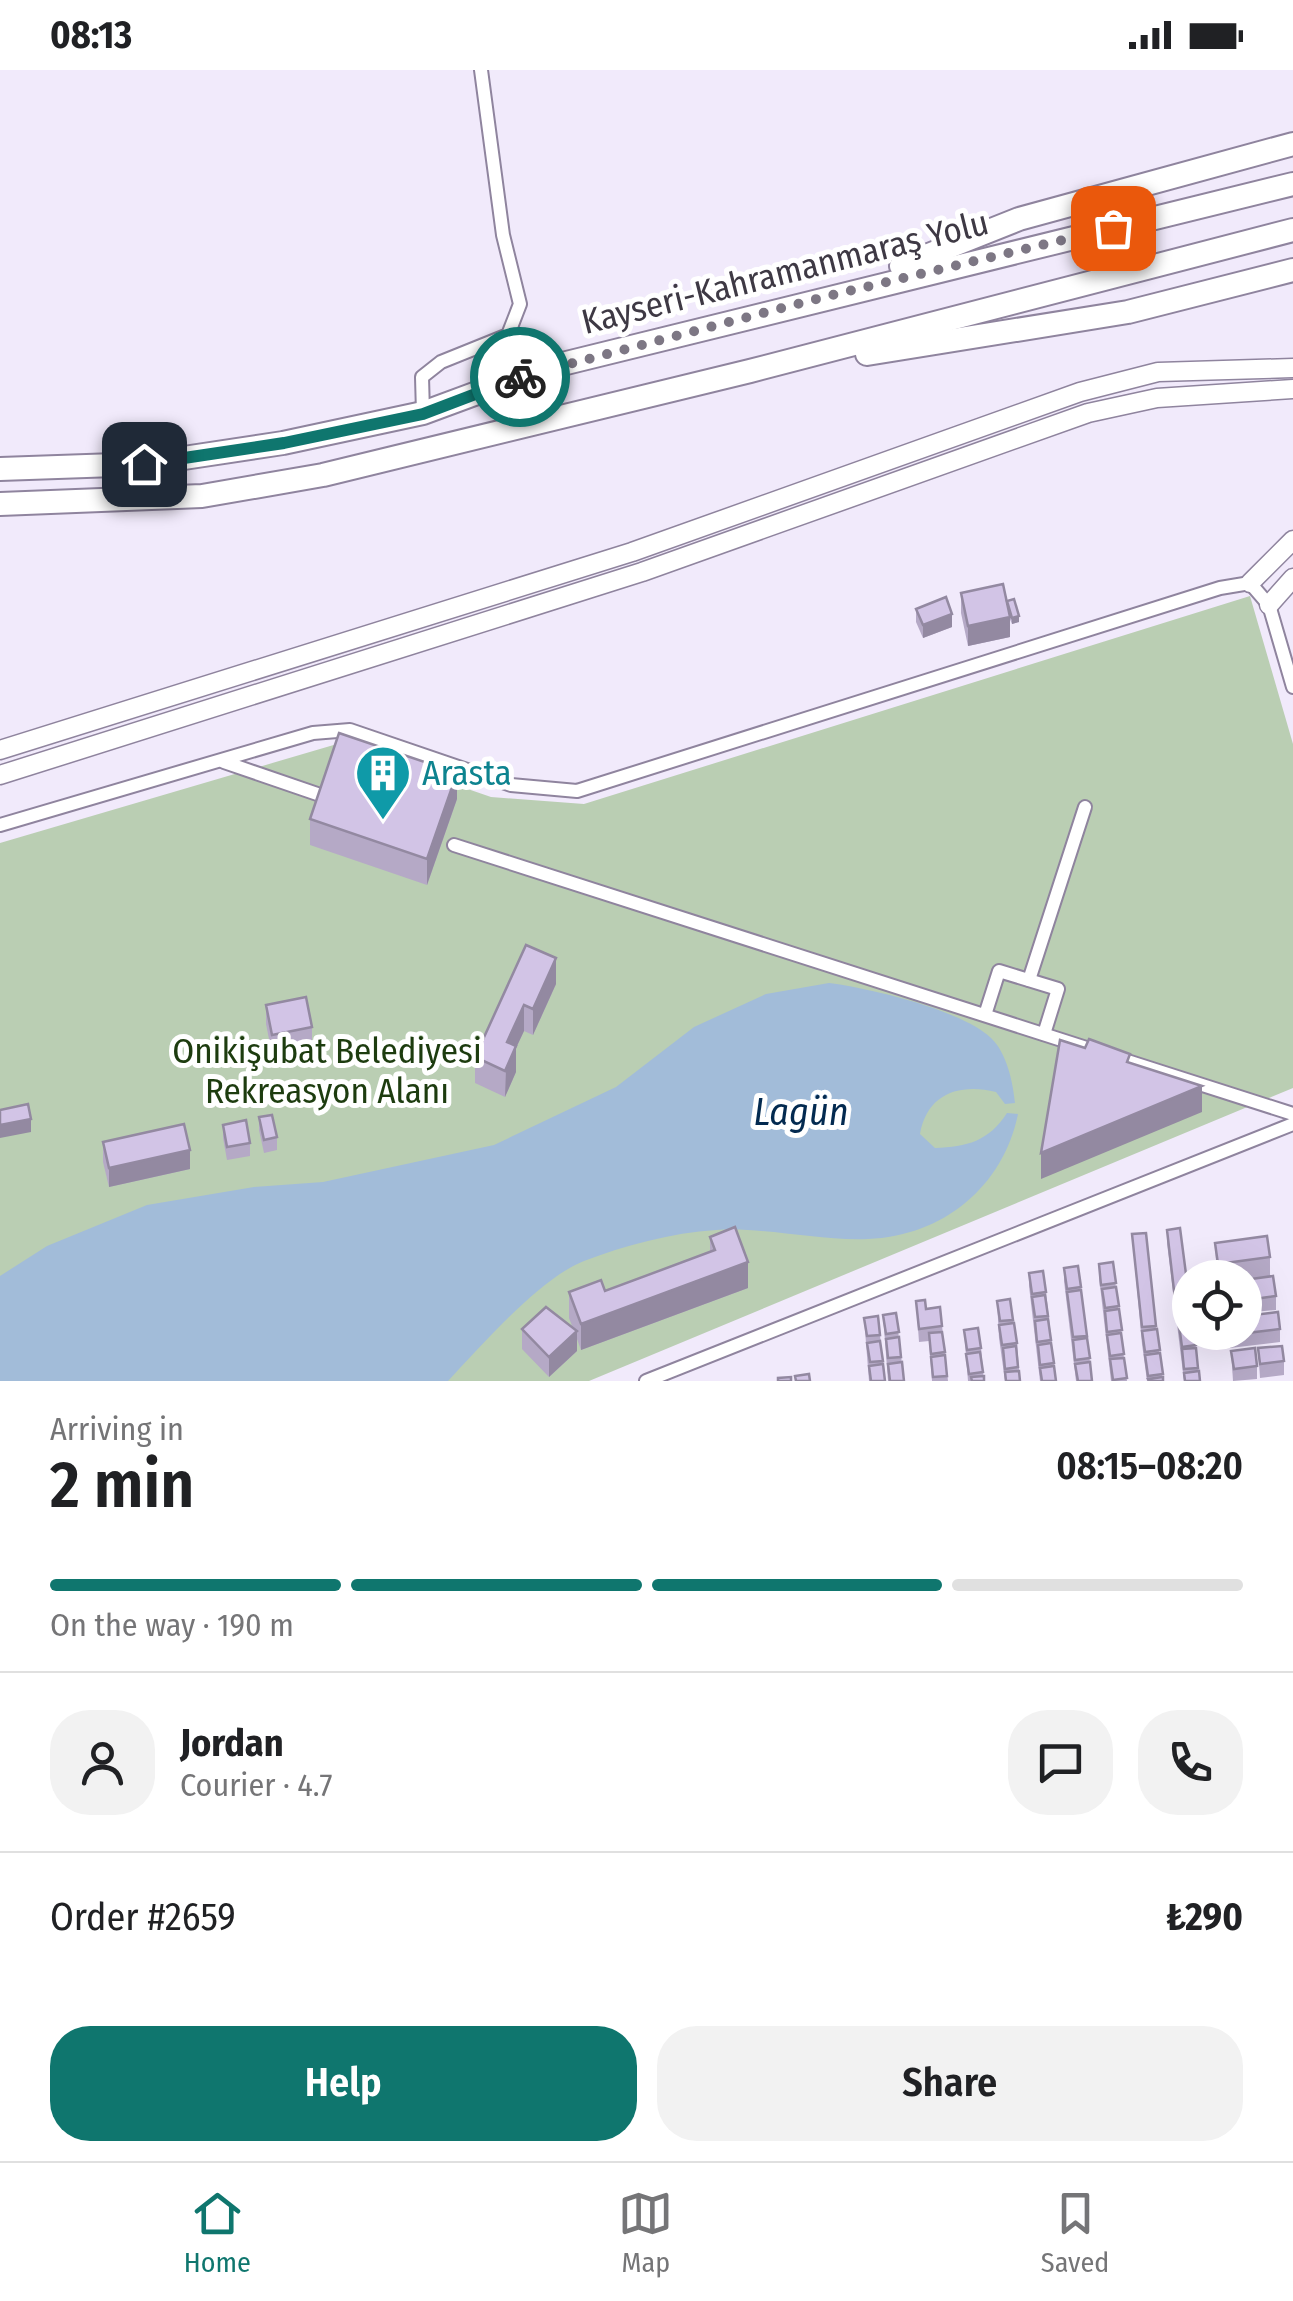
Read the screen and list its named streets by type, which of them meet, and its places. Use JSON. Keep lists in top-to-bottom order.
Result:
{
  "streets": {
    "highway": ["Kayseri-Kahramanmaraş Yolu"]
  },
  "water": ["Lagün"],
  "parks": ["Onikişubat Belediyesi Rekreasyon Alanı"],
  "places": {
    "building": ["Arasta"]
  },
  "page": {
    "status": "08:13",
    "heading": ["2 min", "Arriving in", "08:15–08:20"],
    "panel": [
      "Jordan",
      "Courier · 4.7",
      "Order #2659",
      "₺290"
    ],
    "bar": "On the way · 190 m",
    "buttons": ["Help", "Share"],
    "tabs": ["Home", "Map", "Saved"]
  }
}
